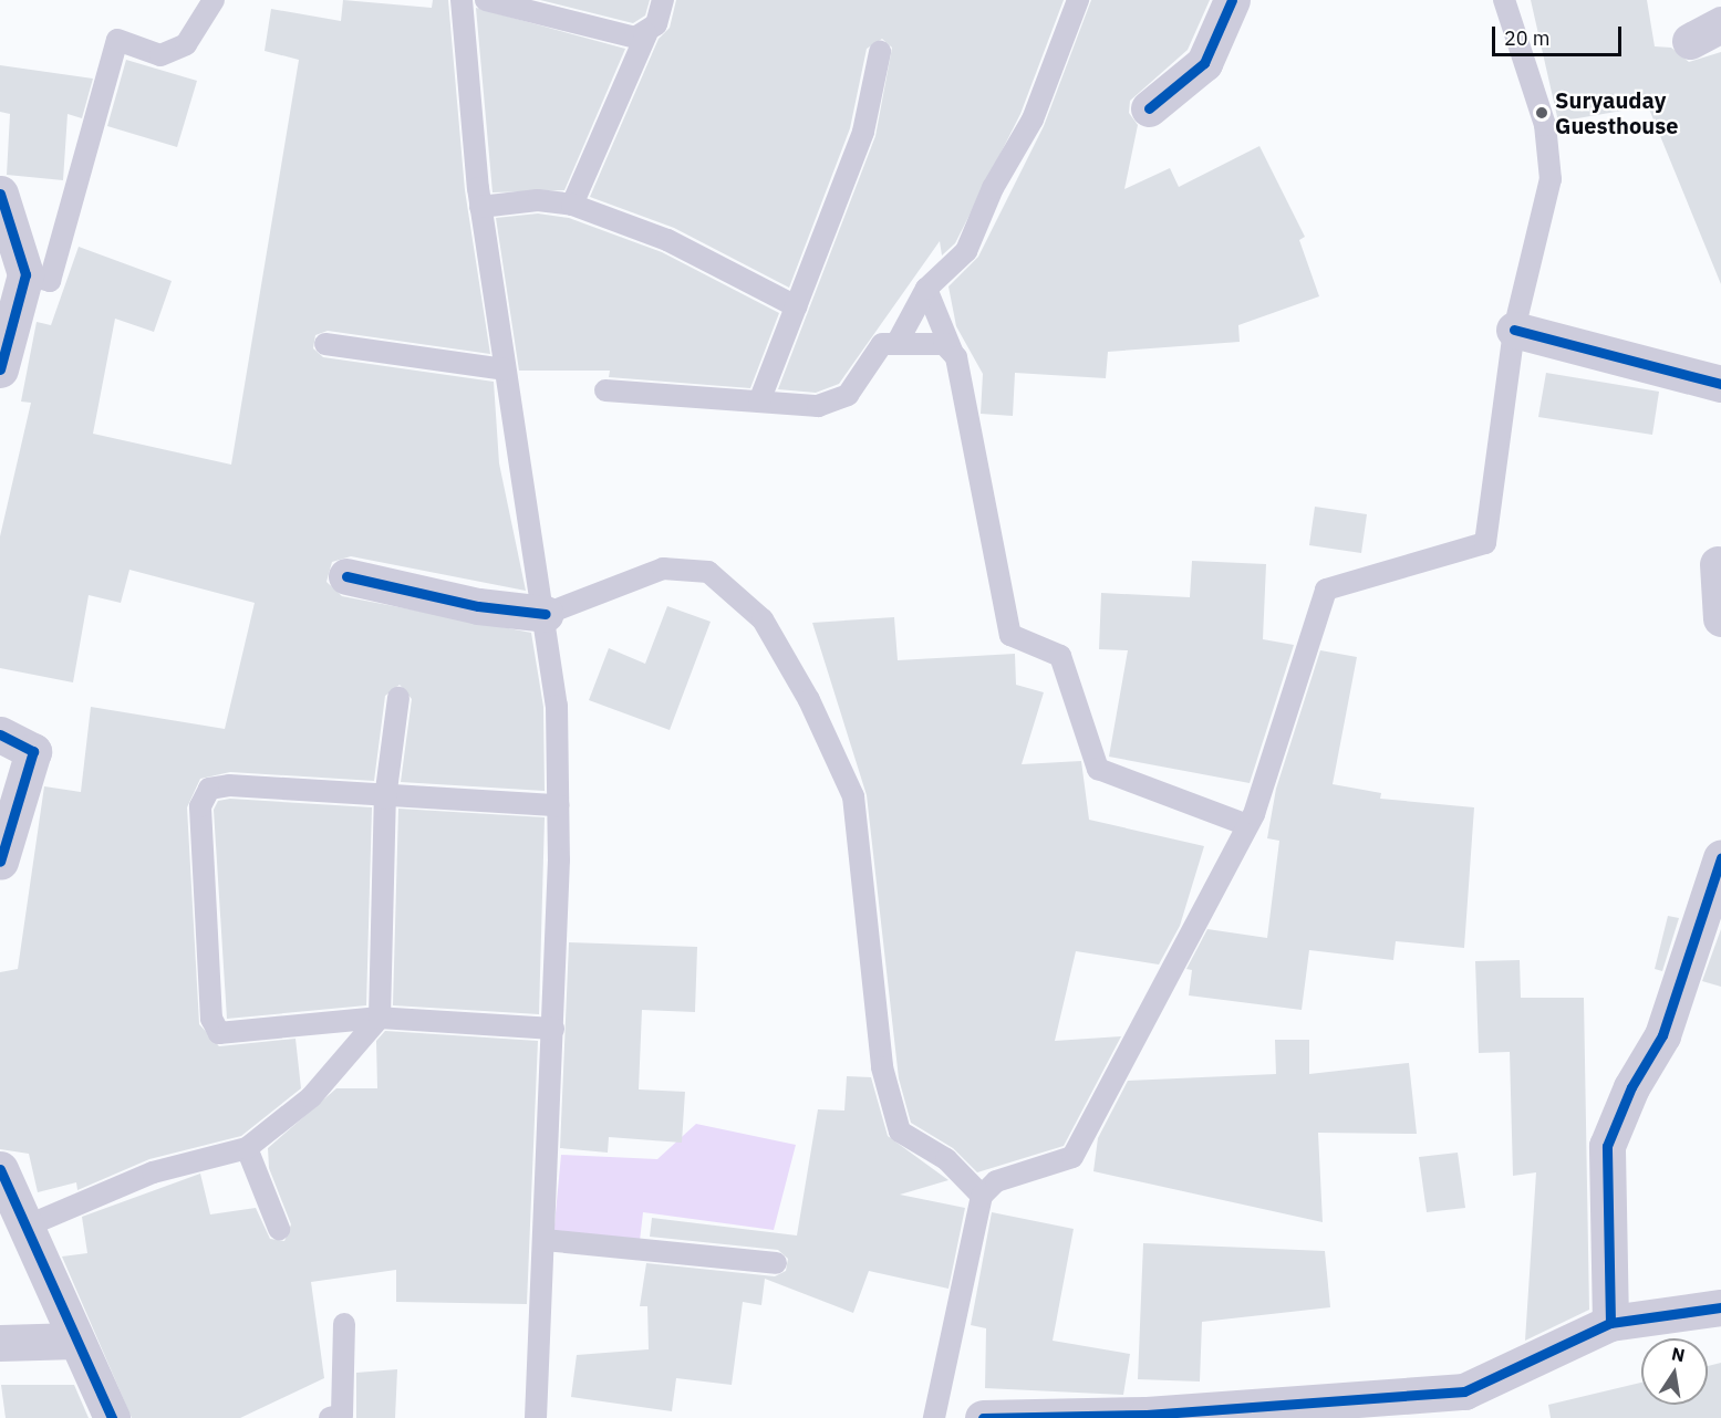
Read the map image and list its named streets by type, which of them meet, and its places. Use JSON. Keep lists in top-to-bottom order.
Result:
{
  "places": ["Suryauday Guesthouse"],
  "scale_bar": "20 m",
  "north": "top"
}
